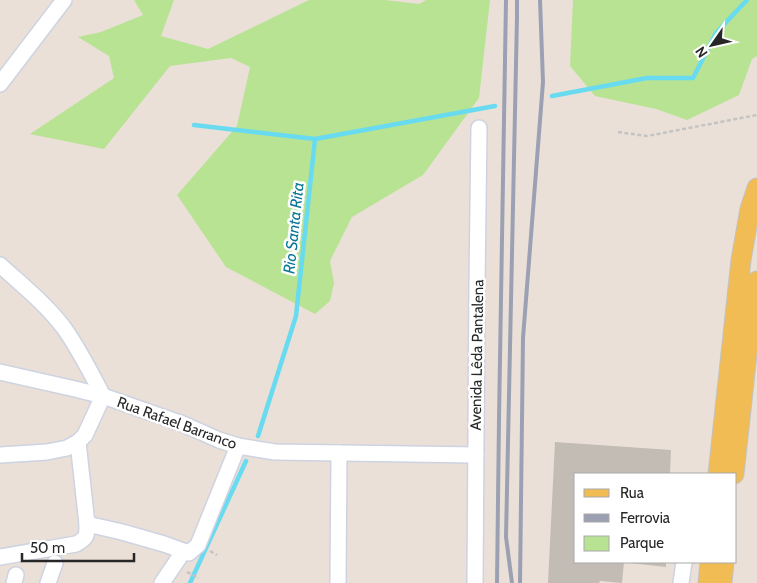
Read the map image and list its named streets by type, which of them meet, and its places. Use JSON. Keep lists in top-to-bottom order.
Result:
{
  "streets": {
    "street": ["Avenida Lêda Pantalena", "Rua Rafael Barranco"]
  },
  "crossings": [
    ["Avenida Lêda Pantalena", "Rua Rafael Barranco"]
  ],
  "water": ["Rio Santa Rita"],
  "legend": ["Rua", "Ferrovia", "Parque"],
  "scale_bar": "50 m",
  "north": "bottom left"
}
